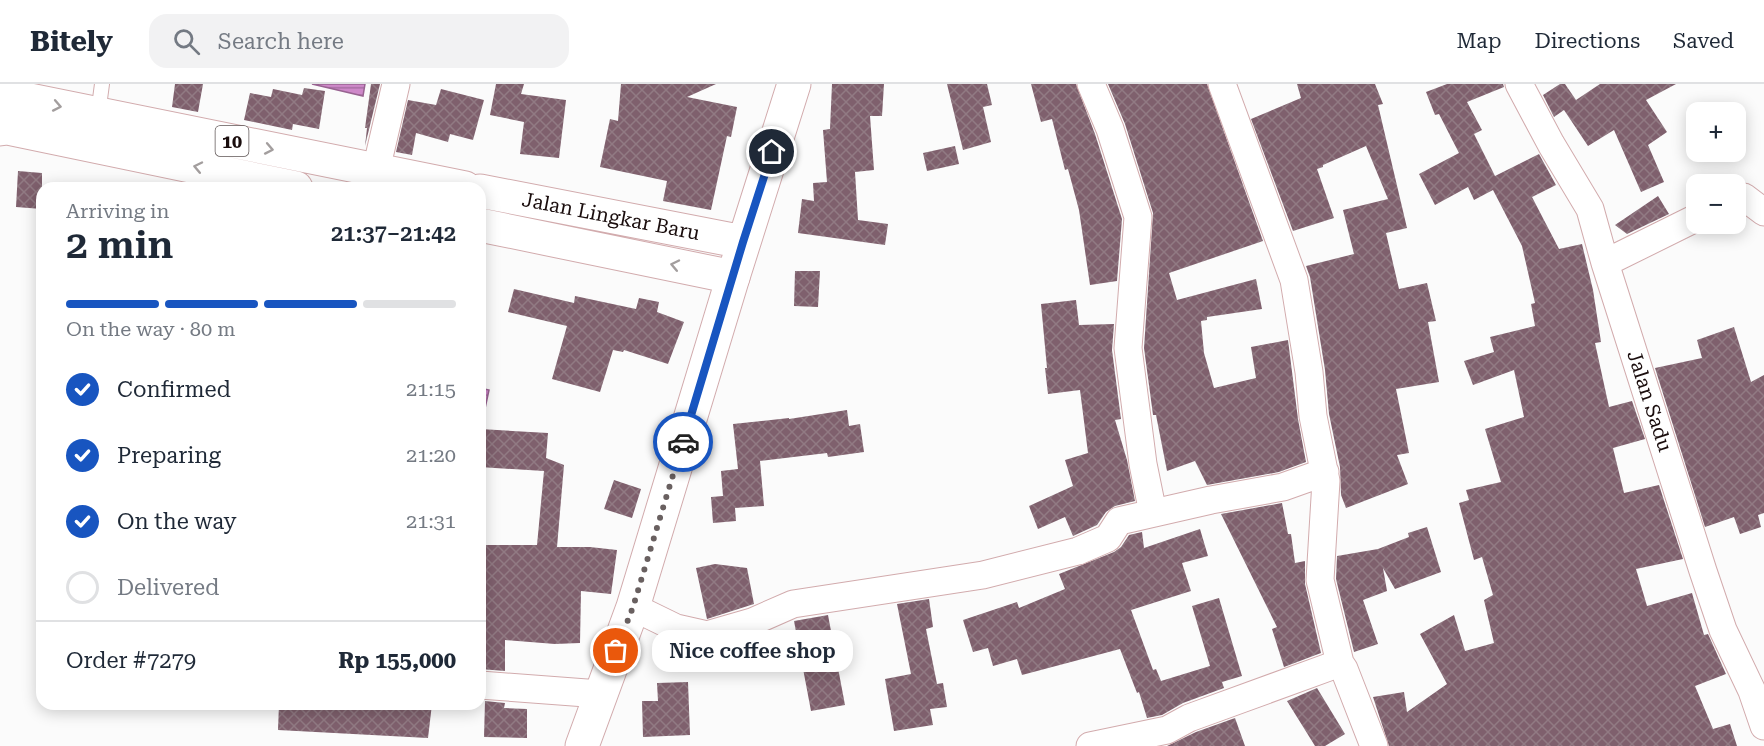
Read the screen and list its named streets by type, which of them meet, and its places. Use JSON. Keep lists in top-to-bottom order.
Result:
{
  "streets": {
    "main road": ["10", "Jalan Lingkar Baru"],
    "street": ["Jalan Sadu"]
  },
  "places": ["Nice coffee shop"],
  "page": {
    "header": "Bitely",
    "search": "Search here",
    "nav": ["Map", "Directions", "Saved"],
    "map_buttons": ["+", "−"],
    "heading": ["2 min", "Arriving in", "21:37–21:42"],
    "panel": ["Order #7279", "Rp 155,000"],
    "bar": "On the way · 80 m",
    "list": [
      ["Confirmed", "21:15"],
      ["Preparing", "21:20"],
      ["On the way", "21:31"],
      "Delivered"
    ],
    "bubble": "Nice coffee shop"
  }
}
